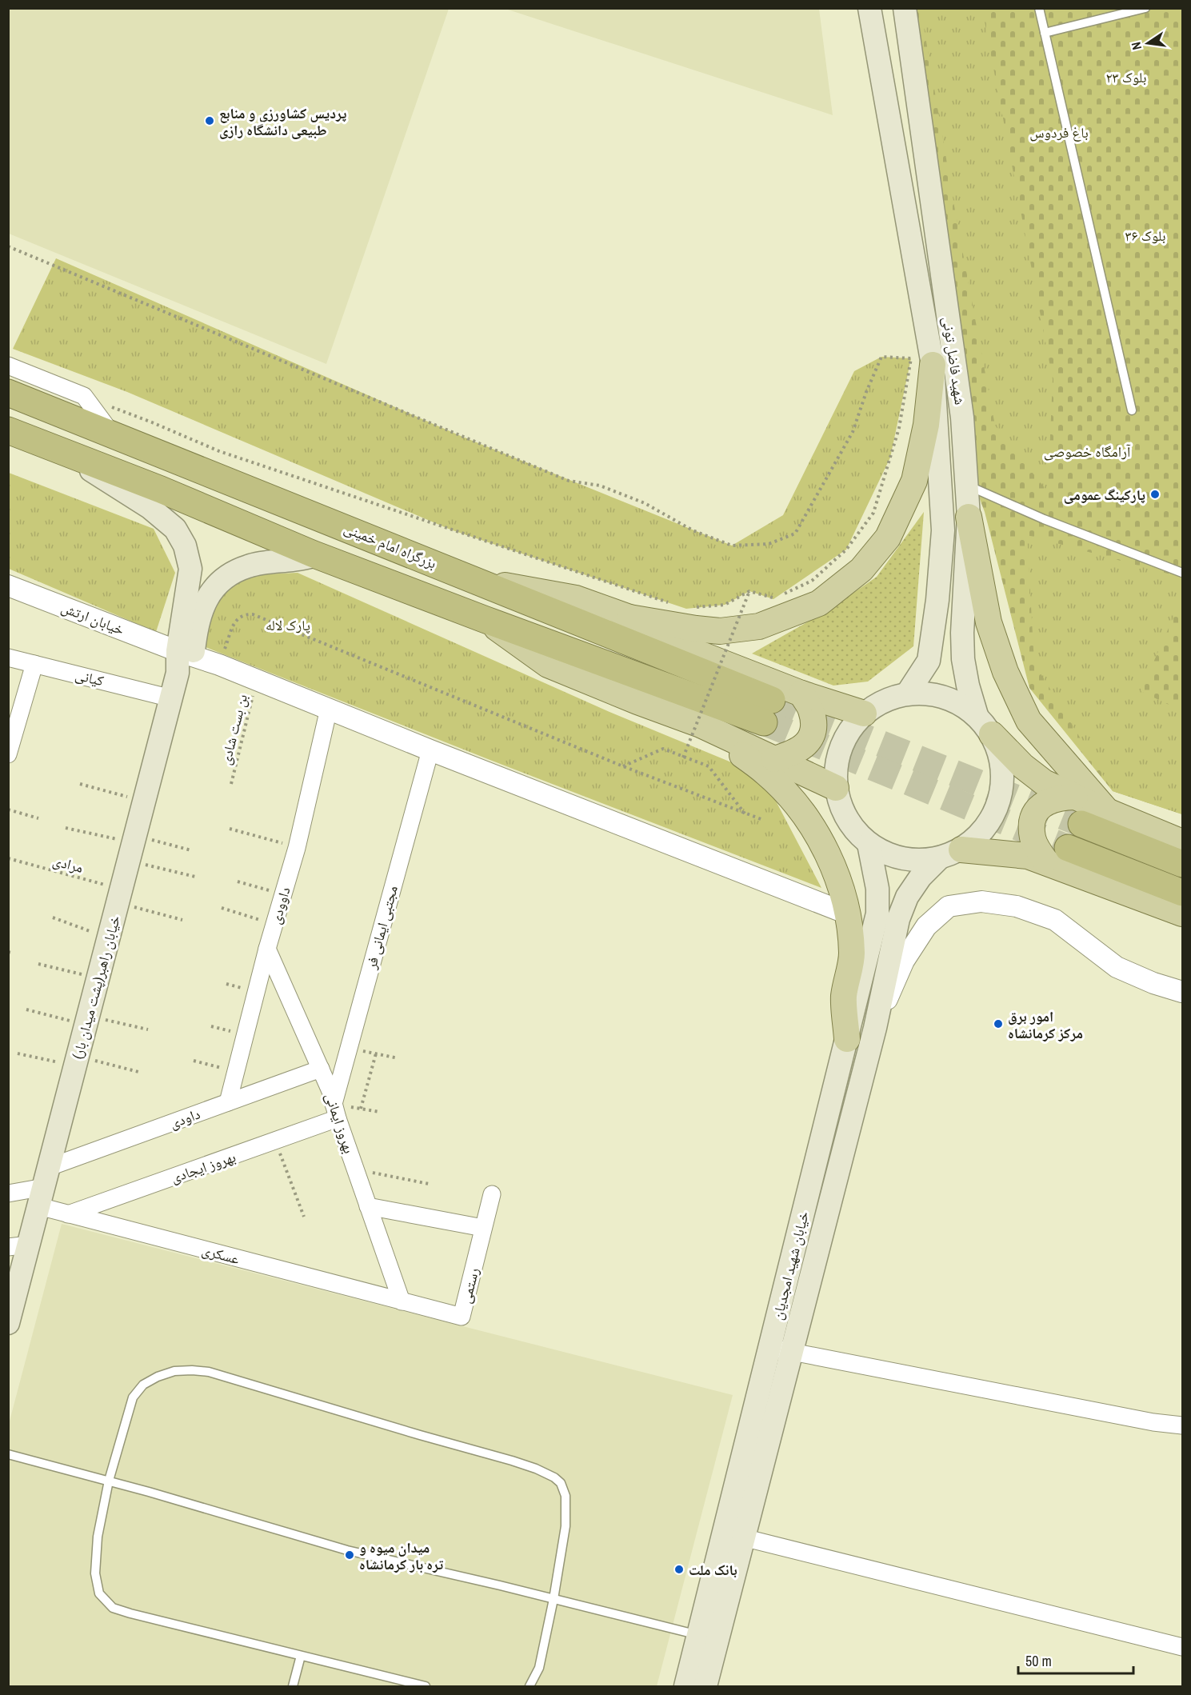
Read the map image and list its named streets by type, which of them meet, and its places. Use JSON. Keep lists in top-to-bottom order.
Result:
{
  "streets": {
    "highway": ["بزرگراه امام خمینی"],
    "main road": ["شهید فاضل تونی", "خیابان راهبر(پشت میدان بار)", "خیابان شهید امجدیان"],
    "street": [
      "خیابان ارتش",
      "کیانی",
      "داوودی",
      "مجتبی ایمانی فر",
      "داودی",
      "بهروز ایمانی",
      "بهروز ایجادی",
      "عسکری",
      "رستمی"
    ],
    "path": ["بن بست شادی", "مرادی"]
  },
  "crossings": [
    ["شهید فاضل تونی", "خیابان شهید امجدیان"],
    ["خیابان ارتش", "بن بست شادی"],
    ["خیابان ارتش", "داوودی"],
    ["خیابان ارتش", "مجتبی ایمانی فر"],
    ["خیابان ارتش", "خیابان راهبر(پشت میدان بار)"],
    ["کیانی", "خیابان راهبر(پشت میدان بار)"],
    ["مرادی", "خیابان راهبر(پشت میدان بار)"],
    ["داوودی", "داودی"],
    ["داوودی", "بهروز ایمانی"],
    ["مجتبی ایمانی فر", "بهروز ایمانی"],
    ["مجتبی ایمانی فر", "بهروز ایجادی"],
    ["خیابان راهبر(پشت میدان بار)", "داودی"],
    ["خیابان راهبر(پشت میدان بار)", "عسکری"],
    ["داودی", "بهروز ایمانی"],
    ["داودی", "عسکری"],
    ["بهروز ایمانی", "بهروز ایجادی"],
    ["بهروز ایمانی", "عسکری"],
    ["بهروز ایمانی", "رستمی"],
    ["بهروز ایجادی", "عسکری"],
    ["عسکری", "رستمی"]
  ],
  "parks": [
    "بلوک ۲۳",
    "باغ فردوس",
    "بلوک ۳۶",
    "آرامگاه خصوصی",
    "پارک لاله"
  ],
  "places": [
    "پردیس کشاورزی و منابع طبیعی دانشگاه رازی",
    "پارکینگ عمومی",
    "امور برق مرکز کرمانشاه",
    "میدان میوه و تره بار کرمانشاه",
    "بانک ملت"
  ],
  "scale_bar": "50 m",
  "north": "left"
}
